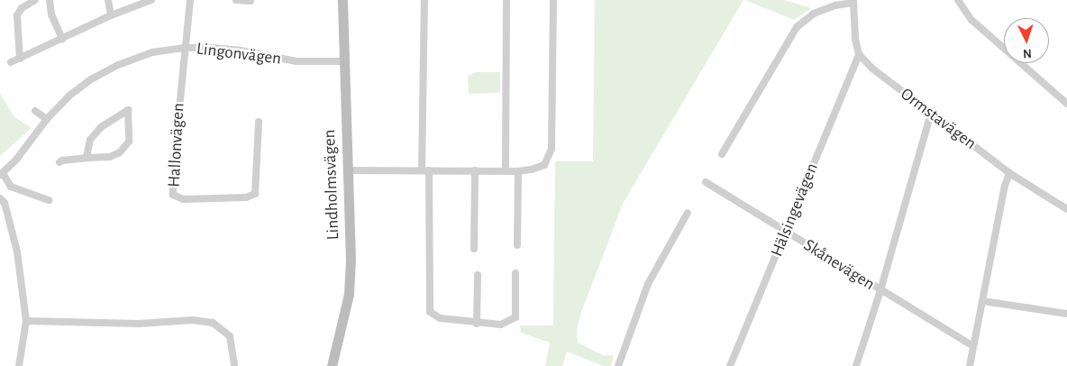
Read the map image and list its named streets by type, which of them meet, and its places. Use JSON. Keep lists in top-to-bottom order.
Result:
{
  "streets": {
    "main road": ["Lindholmsvägen"],
    "street": [
      "Lingonvägen",
      "Ormstavägen",
      "Hallonvägen",
      "Hälsingevägen",
      "Skånevägen"
    ]
  },
  "crossings": [
    ["Lingonvägen", "Hallonvägen"],
    ["Lingonvägen", "Lindholmsvägen"],
    ["Ormstavägen", "Hälsingevägen"],
    ["Hälsingevägen", "Skånevägen"]
  ],
  "north": "bottom"
}
